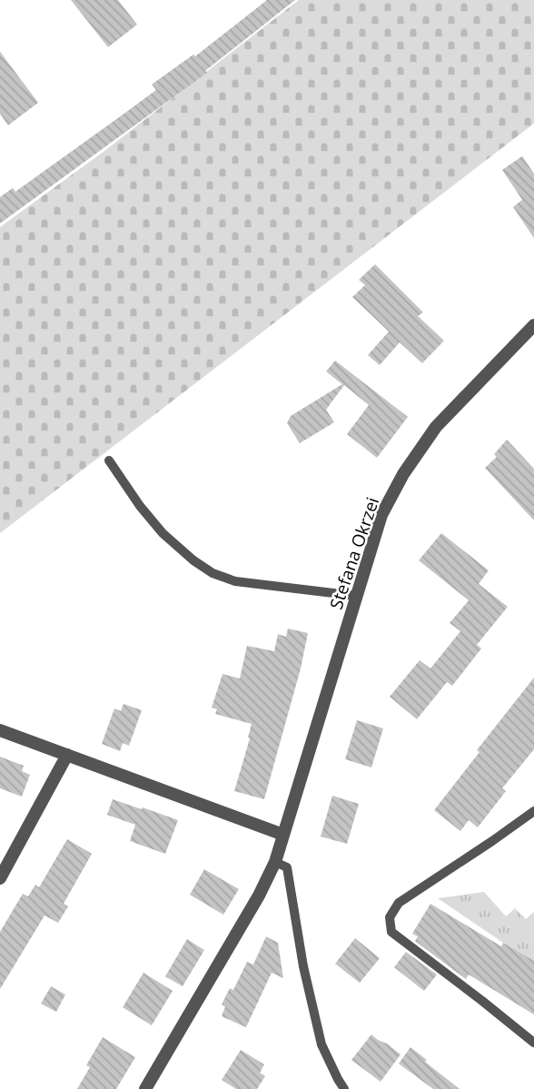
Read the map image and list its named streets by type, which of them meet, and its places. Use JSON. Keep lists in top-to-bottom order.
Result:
{
  "streets": {
    "street": ["Stefana Okrzei"]
  }
}
